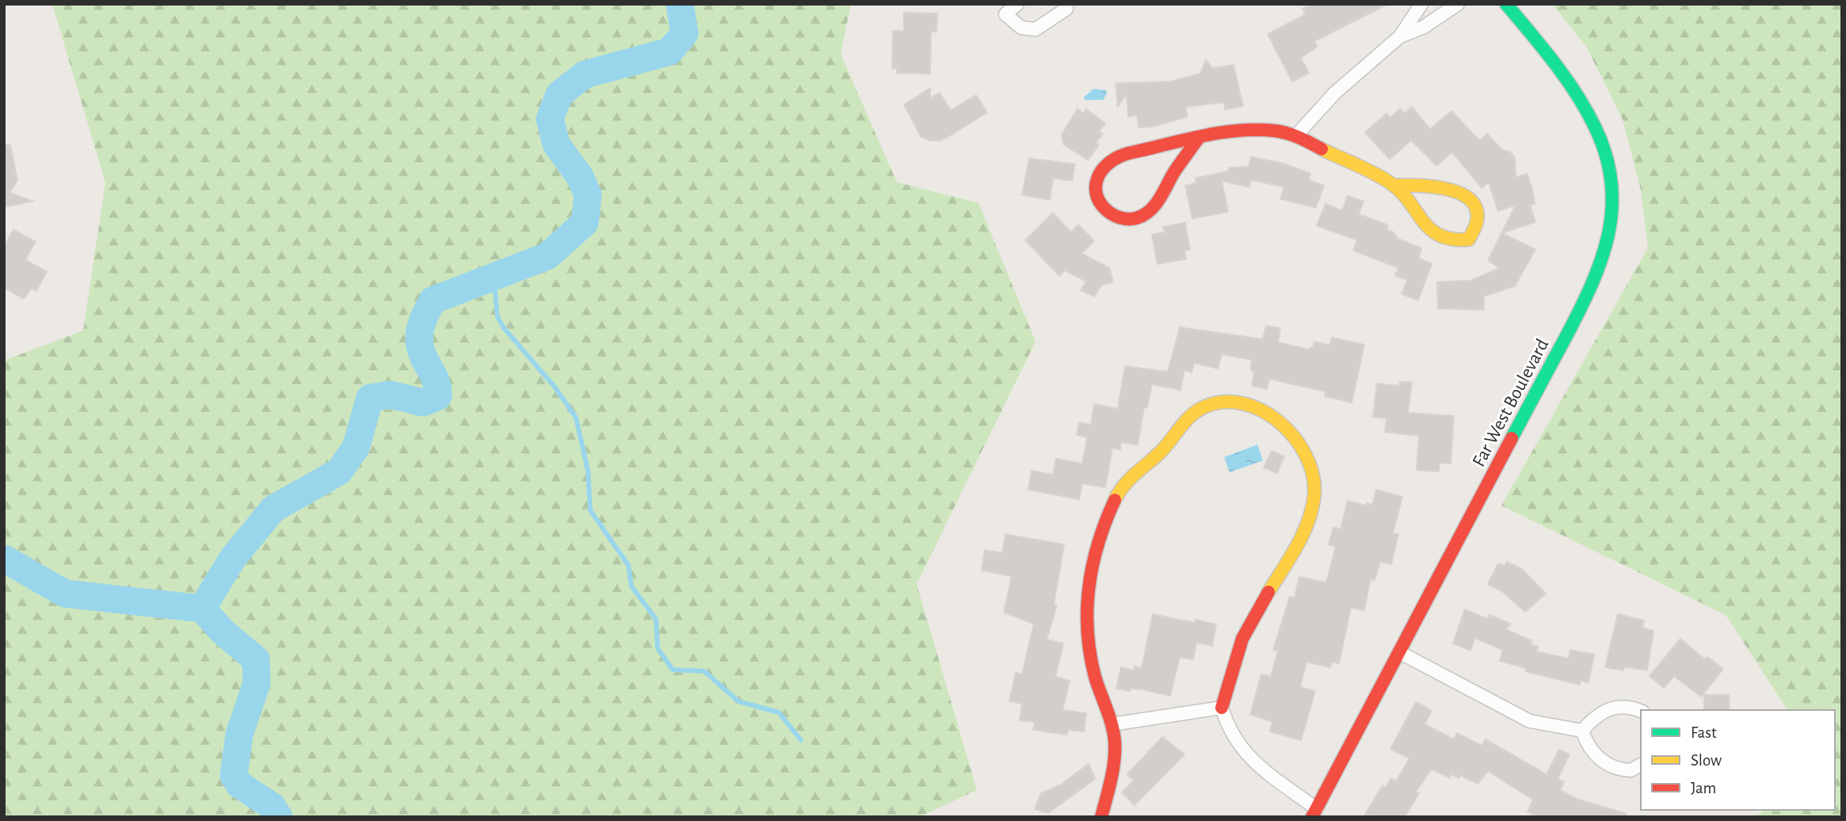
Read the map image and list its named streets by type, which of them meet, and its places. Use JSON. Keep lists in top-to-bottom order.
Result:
{
  "streets": {
    "street": ["Far West Boulevard"]
  },
  "legend": ["Fast", "Slow", "Jam"]
}
